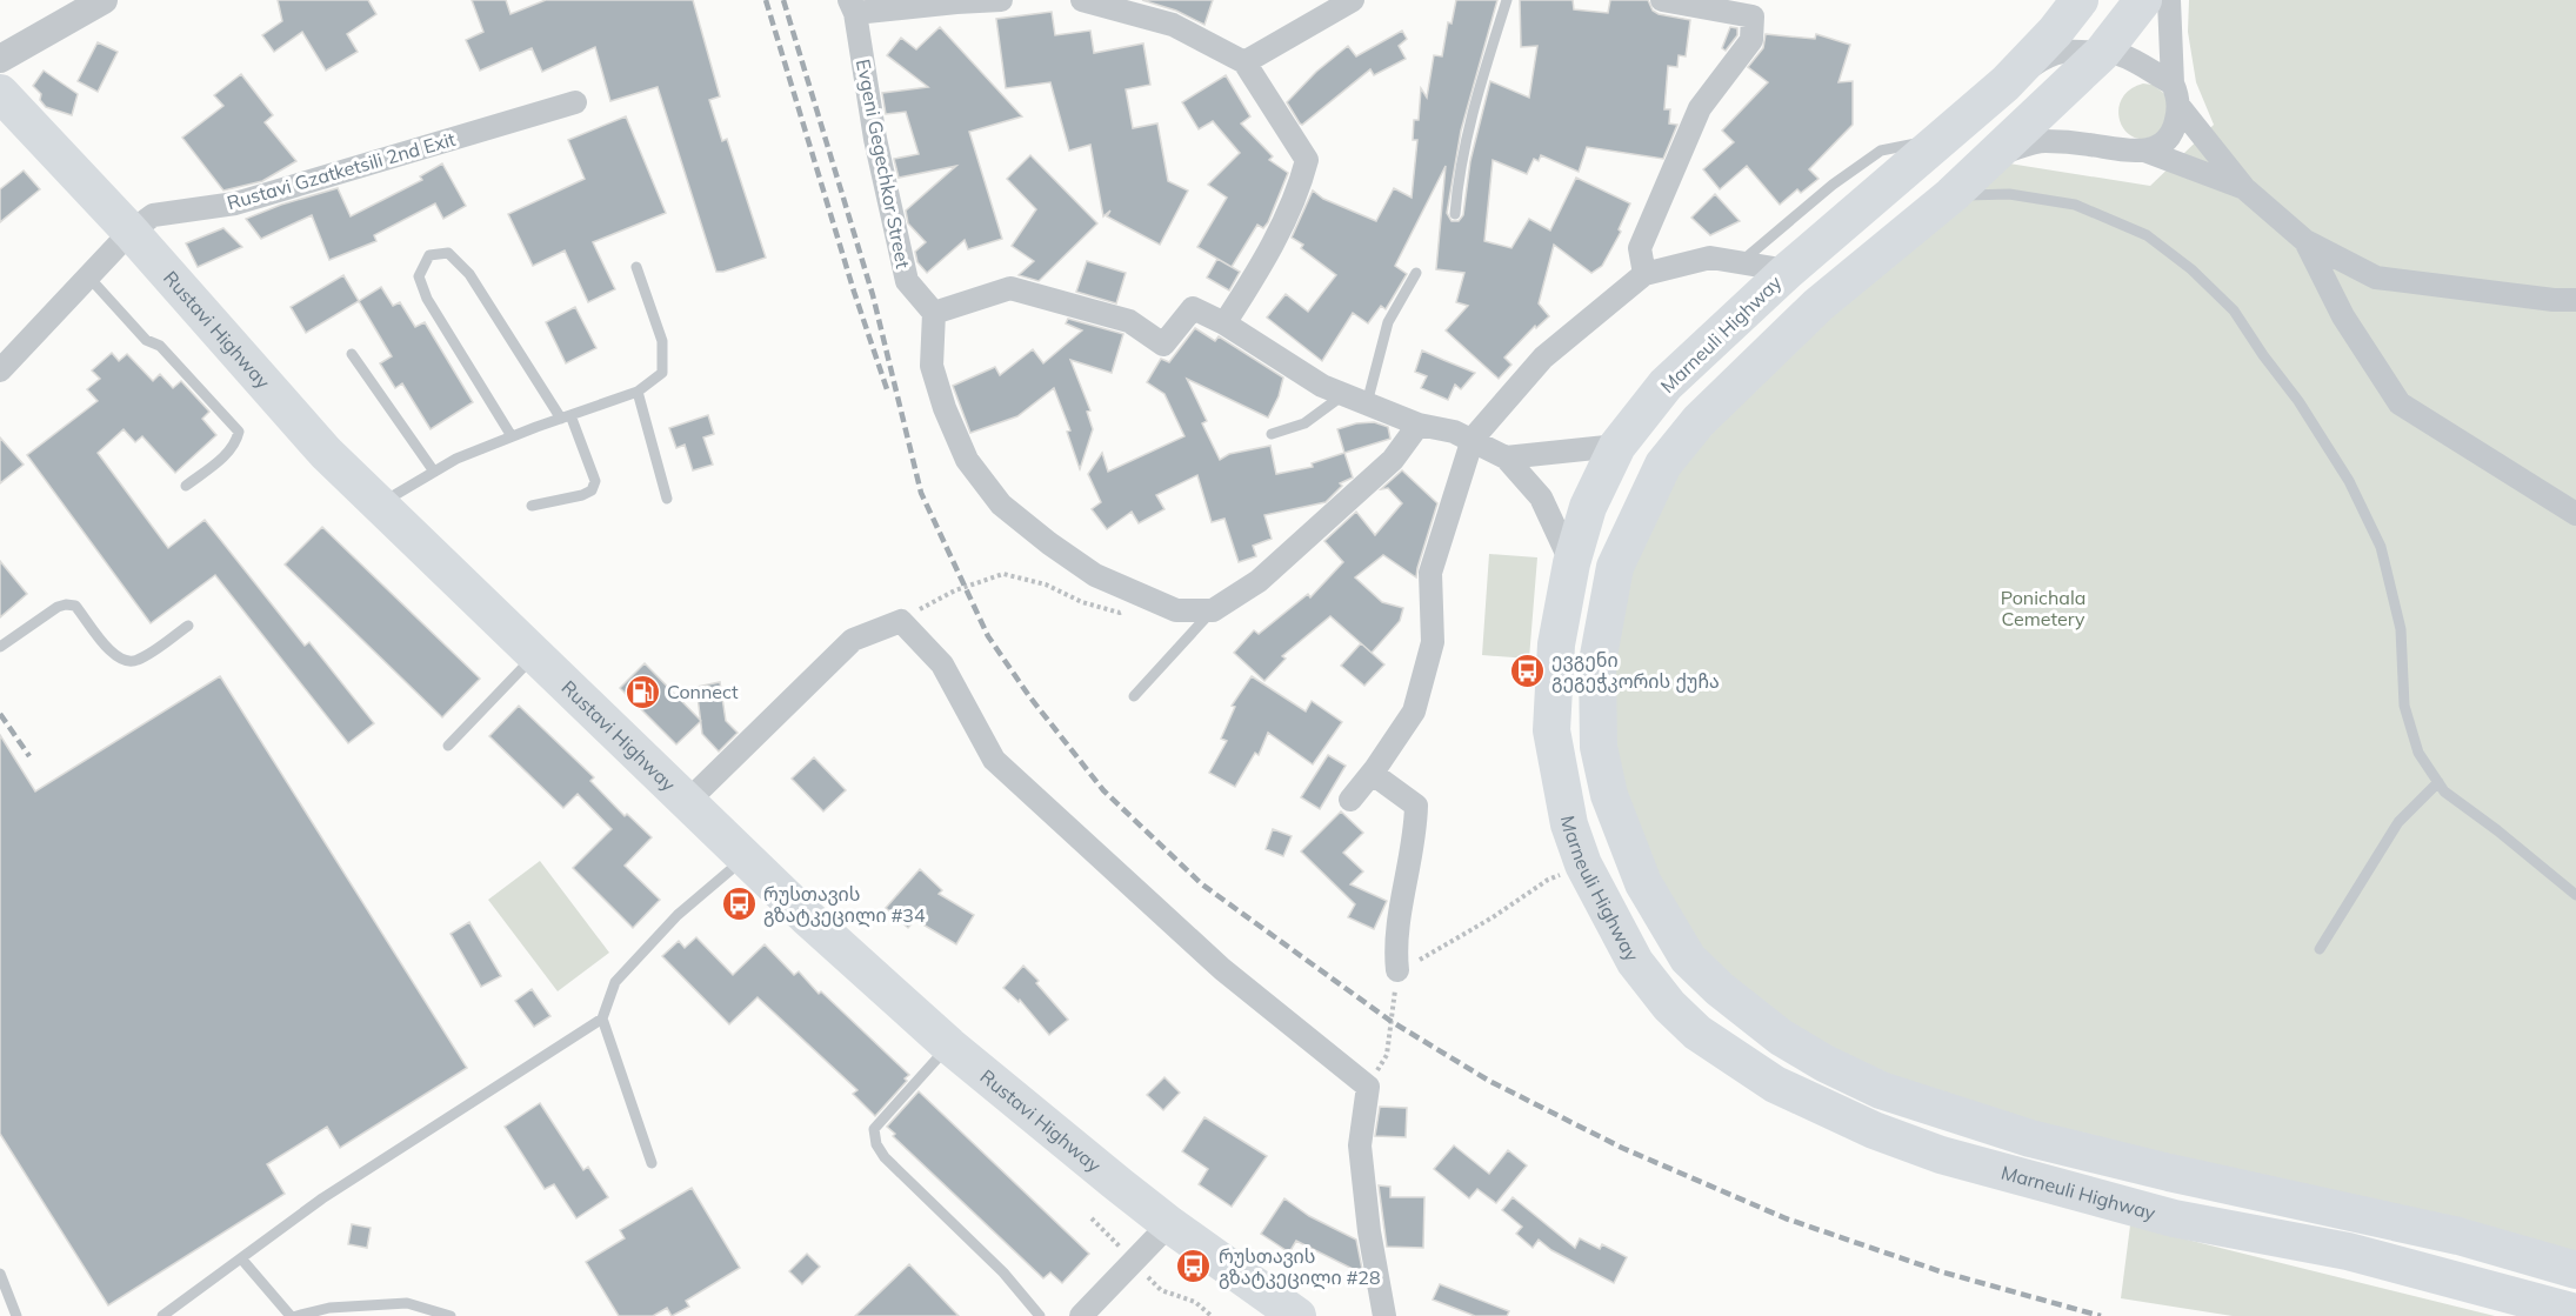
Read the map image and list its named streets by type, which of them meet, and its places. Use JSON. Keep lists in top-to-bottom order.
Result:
{
  "streets": {
    "highway": ["Rustavi Highway", "Marneuli Highway"],
    "street": ["Evgeni Gegechkor Street", "Rustavi Gzatketsili 2nd Exit"]
  },
  "crossings": [
    ["Rustavi Gzatketsili 2nd Exit", "Rustavi Highway"]
  ],
  "parks": ["Ponichala Cemetery"],
  "places": {
    "bus stop": ["ევგენი გეგეჭკორის ქუჩა", "რუსთავის გზატკეცილი #34", "რუსთავის გზატკეცილი #28"],
    "fuel station": ["Connect"]
  }
}
